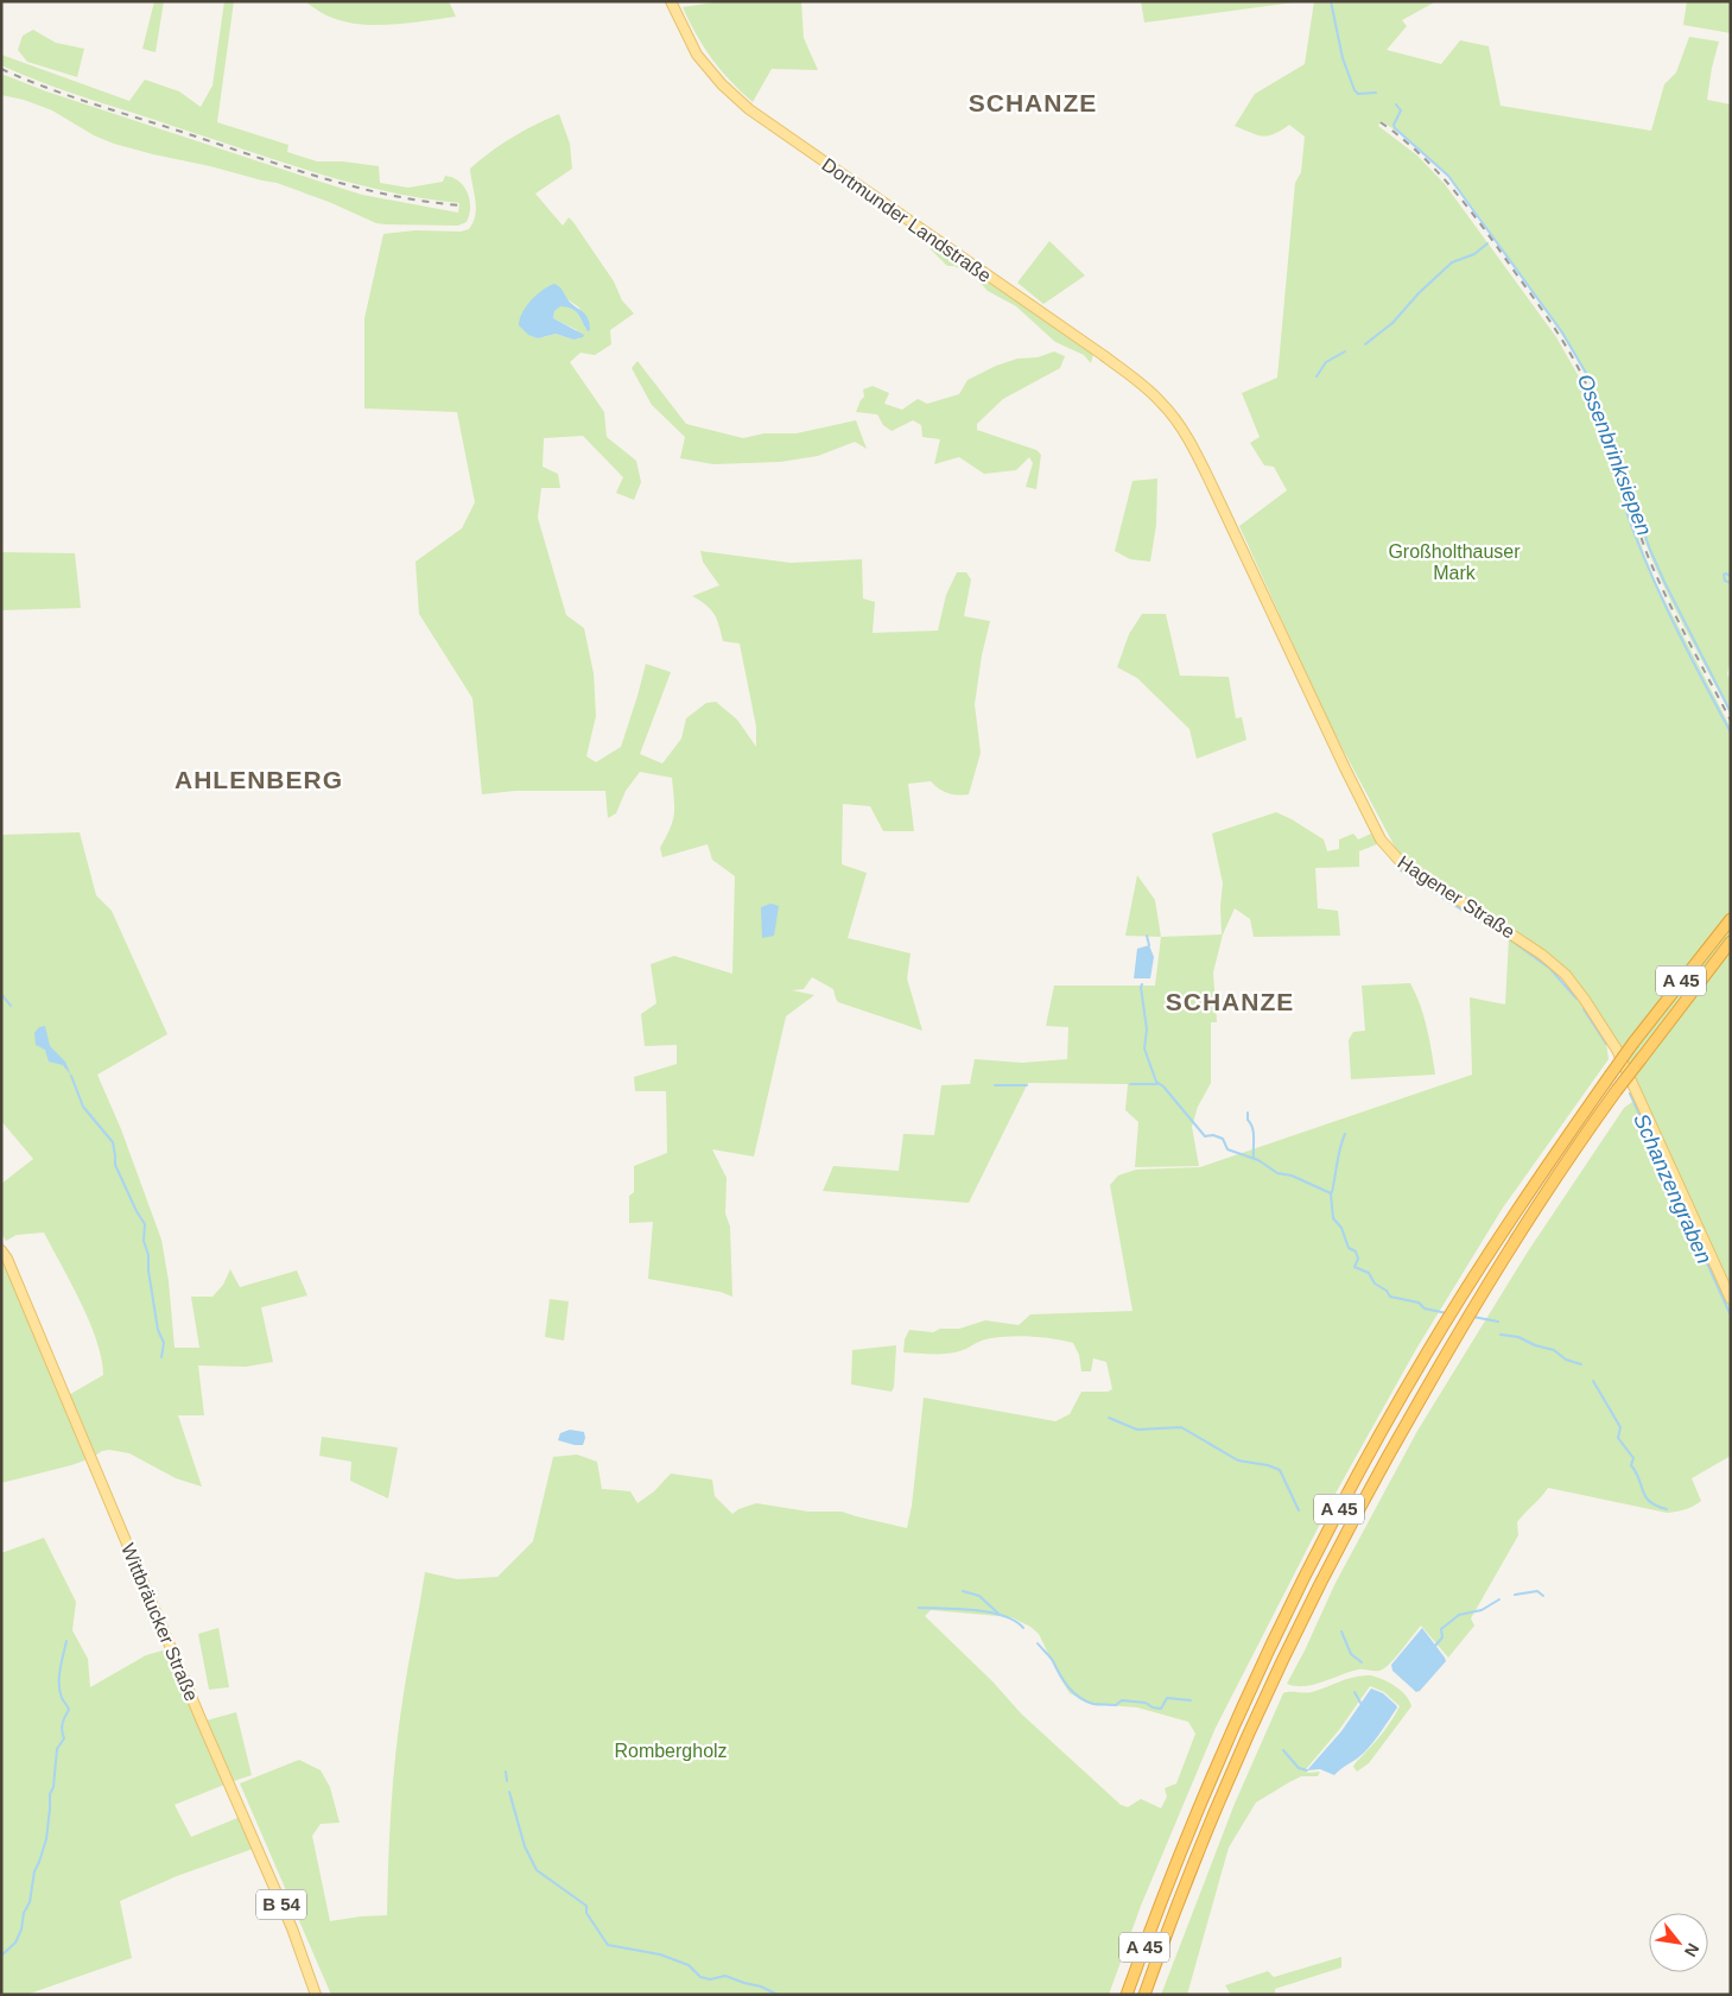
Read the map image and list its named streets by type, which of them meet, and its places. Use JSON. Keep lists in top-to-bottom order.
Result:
{
  "streets": {
    "highway": ["A 45"],
    "main road": [
      "Dortmunder Landstraße",
      "Hagener Straße",
      "Wittbräucker Straße",
      "B 54"
    ]
  },
  "crossings": [
    ["Dortmunder Landstraße", "Hagener Straße"],
    ["Hagener Straße", "A 45"]
  ],
  "districts": ["SCHANZE", "AHLENBERG", "SCHANZE"],
  "water": ["Ossenbrinksiepen", "Schanzengraben"],
  "parks": ["Großholthauser Mark", "Rombergholz"],
  "north": "bottom right"
}
